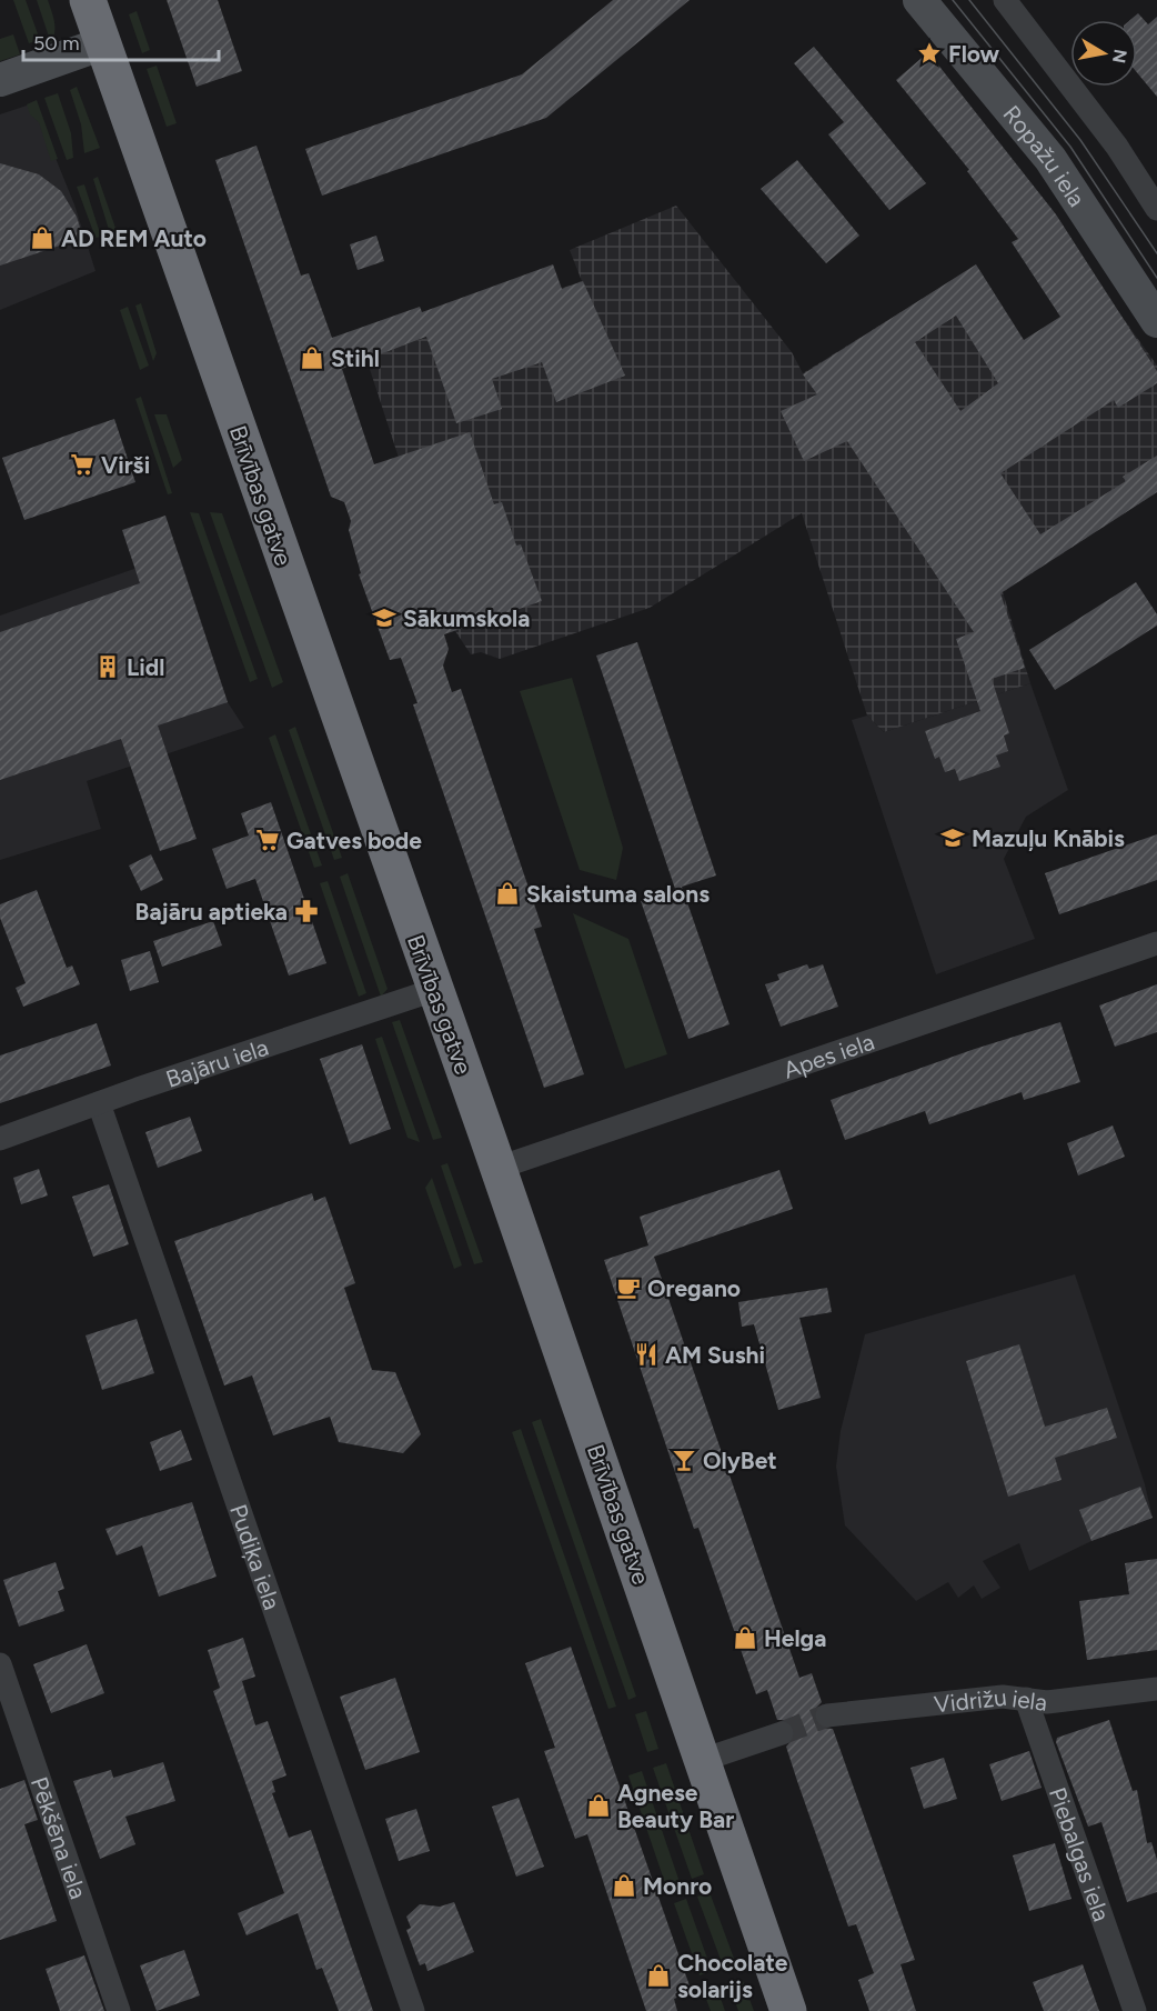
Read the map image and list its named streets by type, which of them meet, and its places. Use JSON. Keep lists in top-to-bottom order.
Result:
{
  "streets": {
    "highway": ["Brīvības gatve"],
    "street": [
      "Ropažu iela",
      "Apes iela",
      "Bajāru iela",
      "Pudiķa iela",
      "Vidrižu iela",
      "Pēkšēna iela",
      "Piebalgas iela"
    ]
  },
  "crossings": [
    ["Brīvības gatve", "Apes iela"],
    ["Brīvības gatve", "Bajāru iela"],
    ["Bajāru iela", "Pudiķa iela"],
    ["Vidrižu iela", "Piebalgas iela"]
  ],
  "places": {
    "place": ["Flow"],
    "shop": [
      "AD REM Auto",
      "Stihl",
      "Skaistuma salons",
      "Helga",
      "Agnese Beauty Bar",
      "Monro",
      "Chocolate solarijs"
    ],
    "supermarket": ["Virši", "Gatves bode"],
    "school or university": ["Sākumskola", "Mazuļu Knābis"],
    "building": ["Lidl"],
    "pharmacy": ["Bajāru aptieka"],
    "cafe": ["Oregano"],
    "restaurant": ["AM Sushi"],
    "bar": ["OlyBet"]
  },
  "scale_bar": "50 m",
  "north": "right"
}
